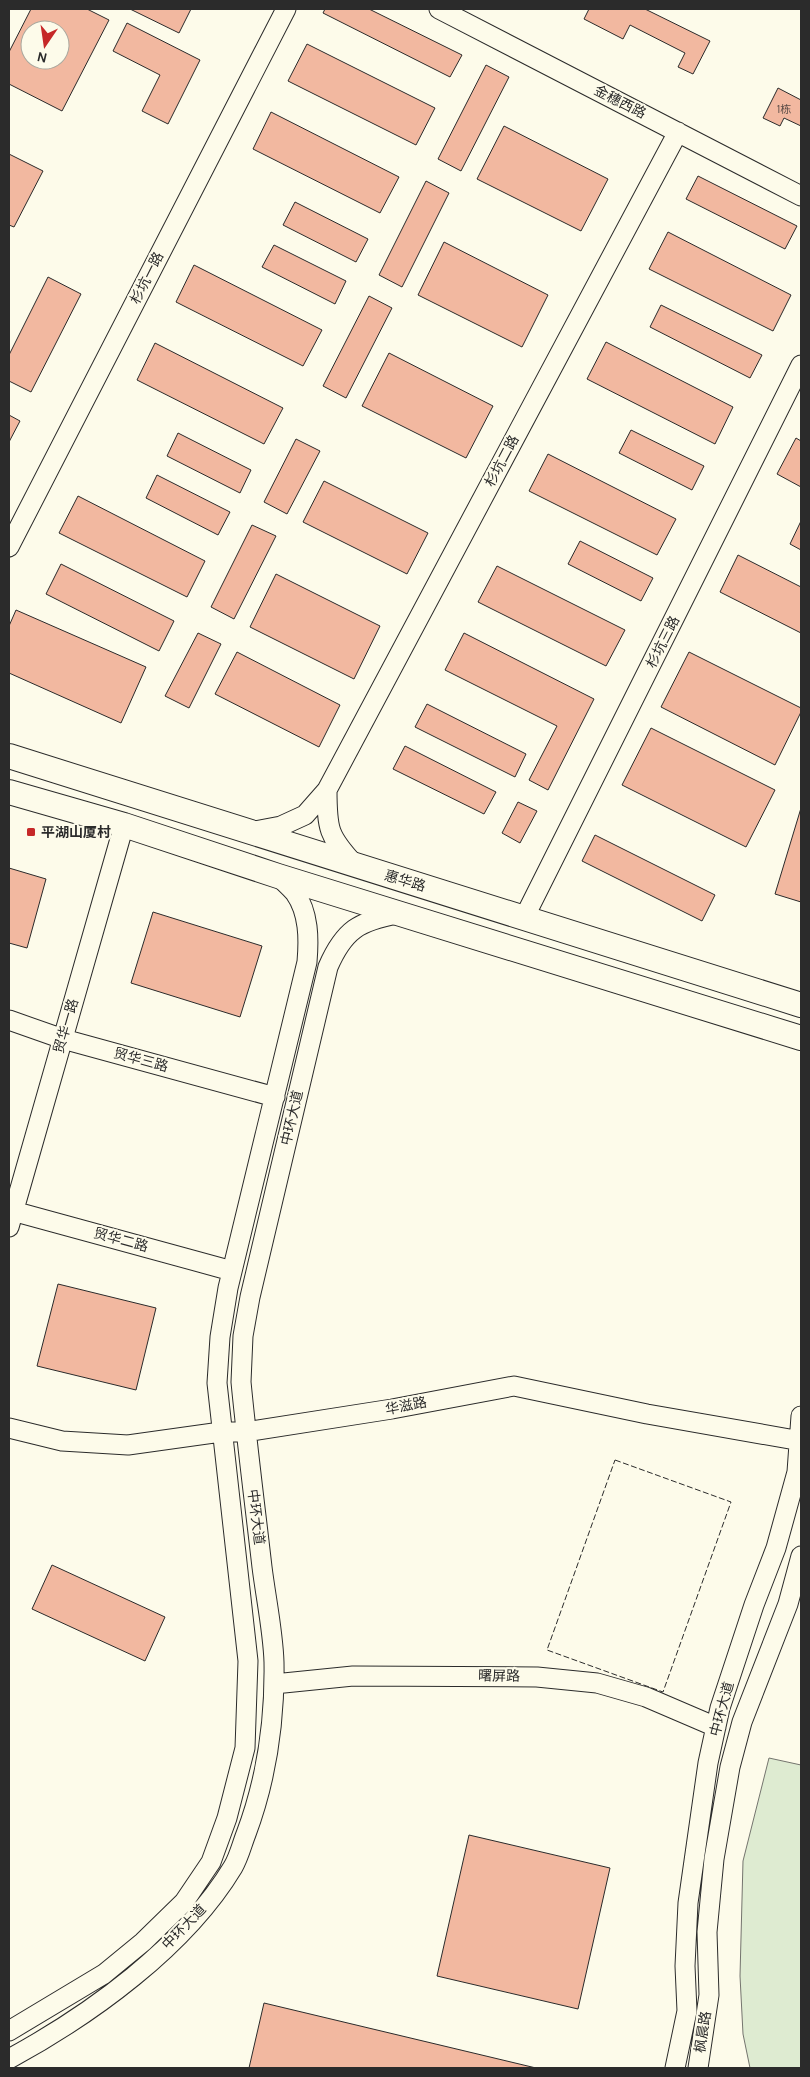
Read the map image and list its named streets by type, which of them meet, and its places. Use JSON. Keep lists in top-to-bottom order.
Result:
{
  "streets": {
    "main road": ["惠华路"],
    "street": [
      "金穗西路",
      "杉坑一路",
      "杉坑二路",
      "杉坑三路",
      "贸华一路",
      "贸华三路",
      "中环大道",
      "贸华二路",
      "华滋路",
      "曙屏路",
      "枫晨路"
    ]
  },
  "crossings": [
    ["金穗西路", "杉坑二路"],
    ["杉坑三路", "惠华路"],
    ["贸华一路", "贸华三路"],
    ["贸华一路", "贸华二路"],
    ["贸华三路", "中环大道"],
    ["中环大道", "贸华二路"],
    ["中环大道", "华滋路"],
    ["中环大道", "曙屏路"],
    ["中环大道", "枫晨路"]
  ],
  "places": {
    "transit": ["平湖山厦村"]
  },
  "house_numbers": ["1栋"],
  "north": "bottom"
}
